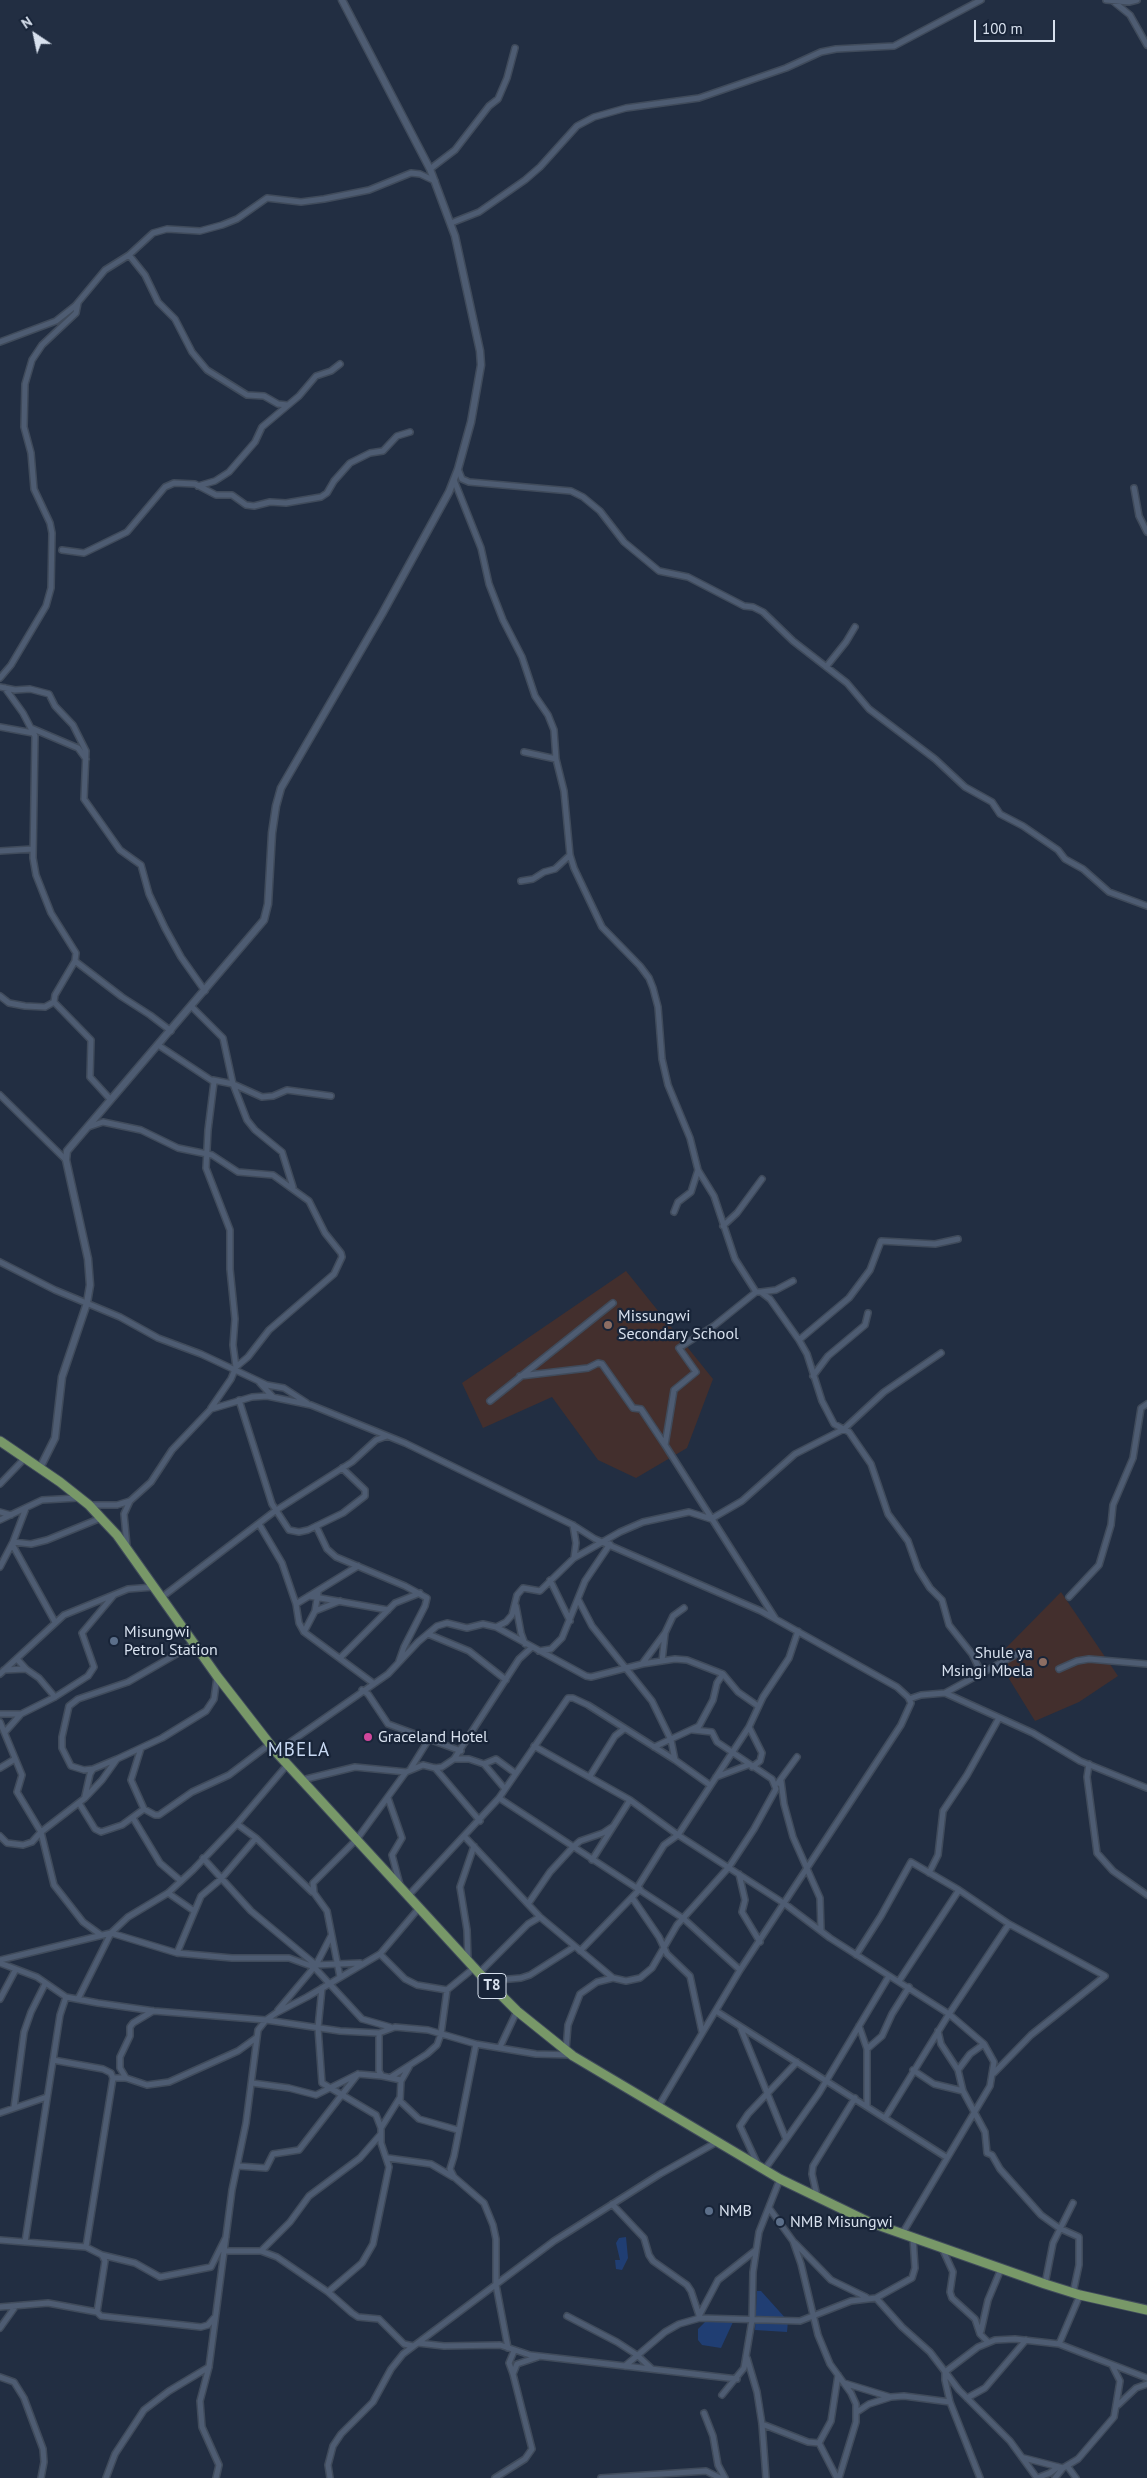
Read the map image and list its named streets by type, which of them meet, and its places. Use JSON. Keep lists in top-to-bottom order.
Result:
{
  "streets": {
    "highway": ["T8"]
  },
  "districts": ["MBELA"],
  "places": [
    "Missungwi Secondary School",
    "Misungwi Petrol Station",
    "Shule ya Msingi Mbela",
    "Graceland Hotel",
    "NMB",
    "NMB Misungwi"
  ],
  "scale_bar": "100 m",
  "north": "top left"
}
